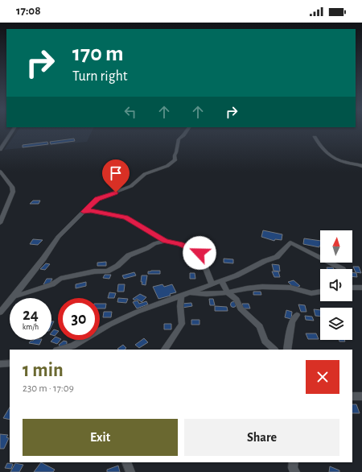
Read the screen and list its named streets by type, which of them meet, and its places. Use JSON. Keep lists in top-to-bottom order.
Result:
{
  "north": "top",
  "page": {
    "status": "17:08",
    "turn": ["170 m", "Turn right"],
    "speed": "24 km/h",
    "limit": "30",
    "heading": ["1 min", "230 m · 17:09"],
    "buttons": ["Exit", "Share"]
  }
}
